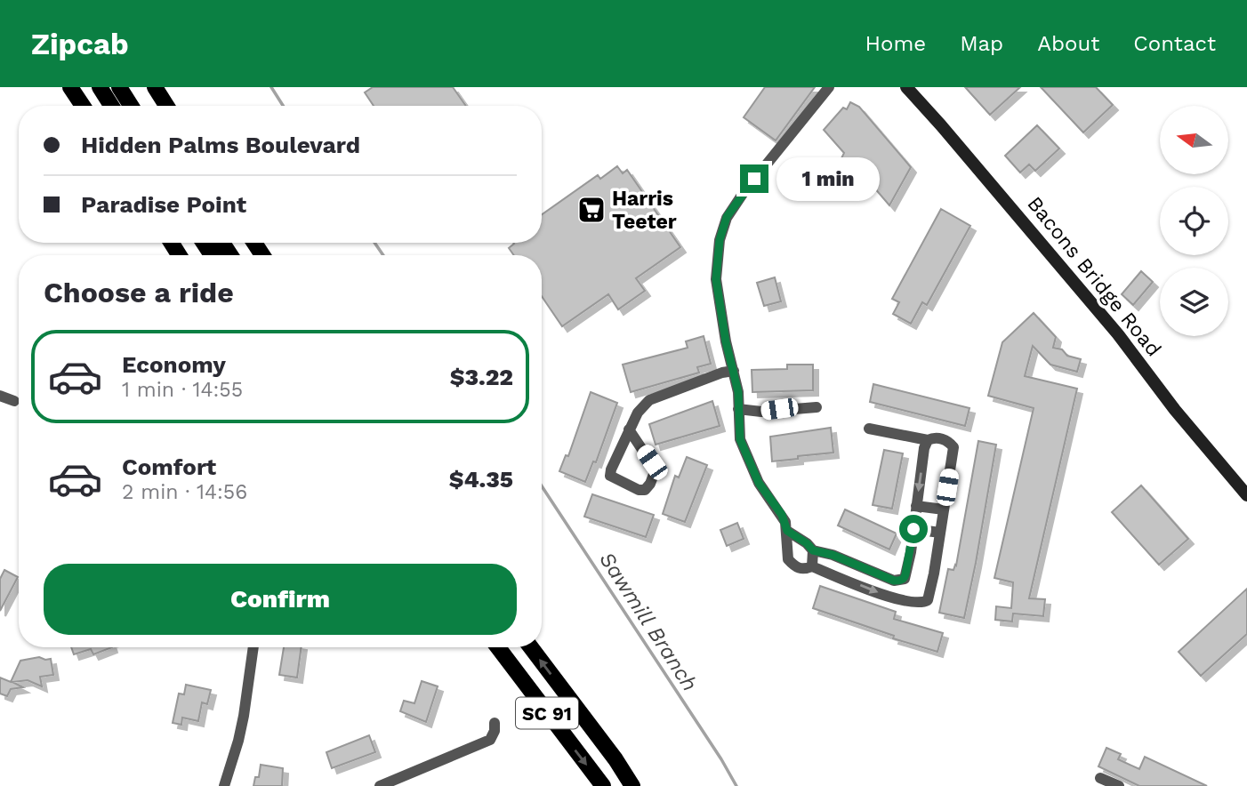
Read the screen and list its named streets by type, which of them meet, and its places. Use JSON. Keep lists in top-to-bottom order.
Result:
{
  "streets": {
    "main road": ["Bacons Bridge Road", "SC 91"]
  },
  "water": ["Sawmill Branch"],
  "places": {
    "supermarket": ["Harris Teeter"]
  },
  "north": "left",
  "page": {
    "header": "Zipcab",
    "nav": [
      "Home",
      "Map",
      "About",
      "Contact"
    ],
    "banner": ["Hidden Palms Boulevard", "Paradise Point"],
    "bubble": "1 min",
    "heading": "Choose a ride",
    "list": [
      {
        "name": "Economy",
        "note": "1 min · 14:55",
        "value": "$3.22"
      },
      {
        "name": "Comfort",
        "note": "2 min · 14:56",
        "value": "$4.35"
      }
    ],
    "buttons": "Confirm"
  }
}
